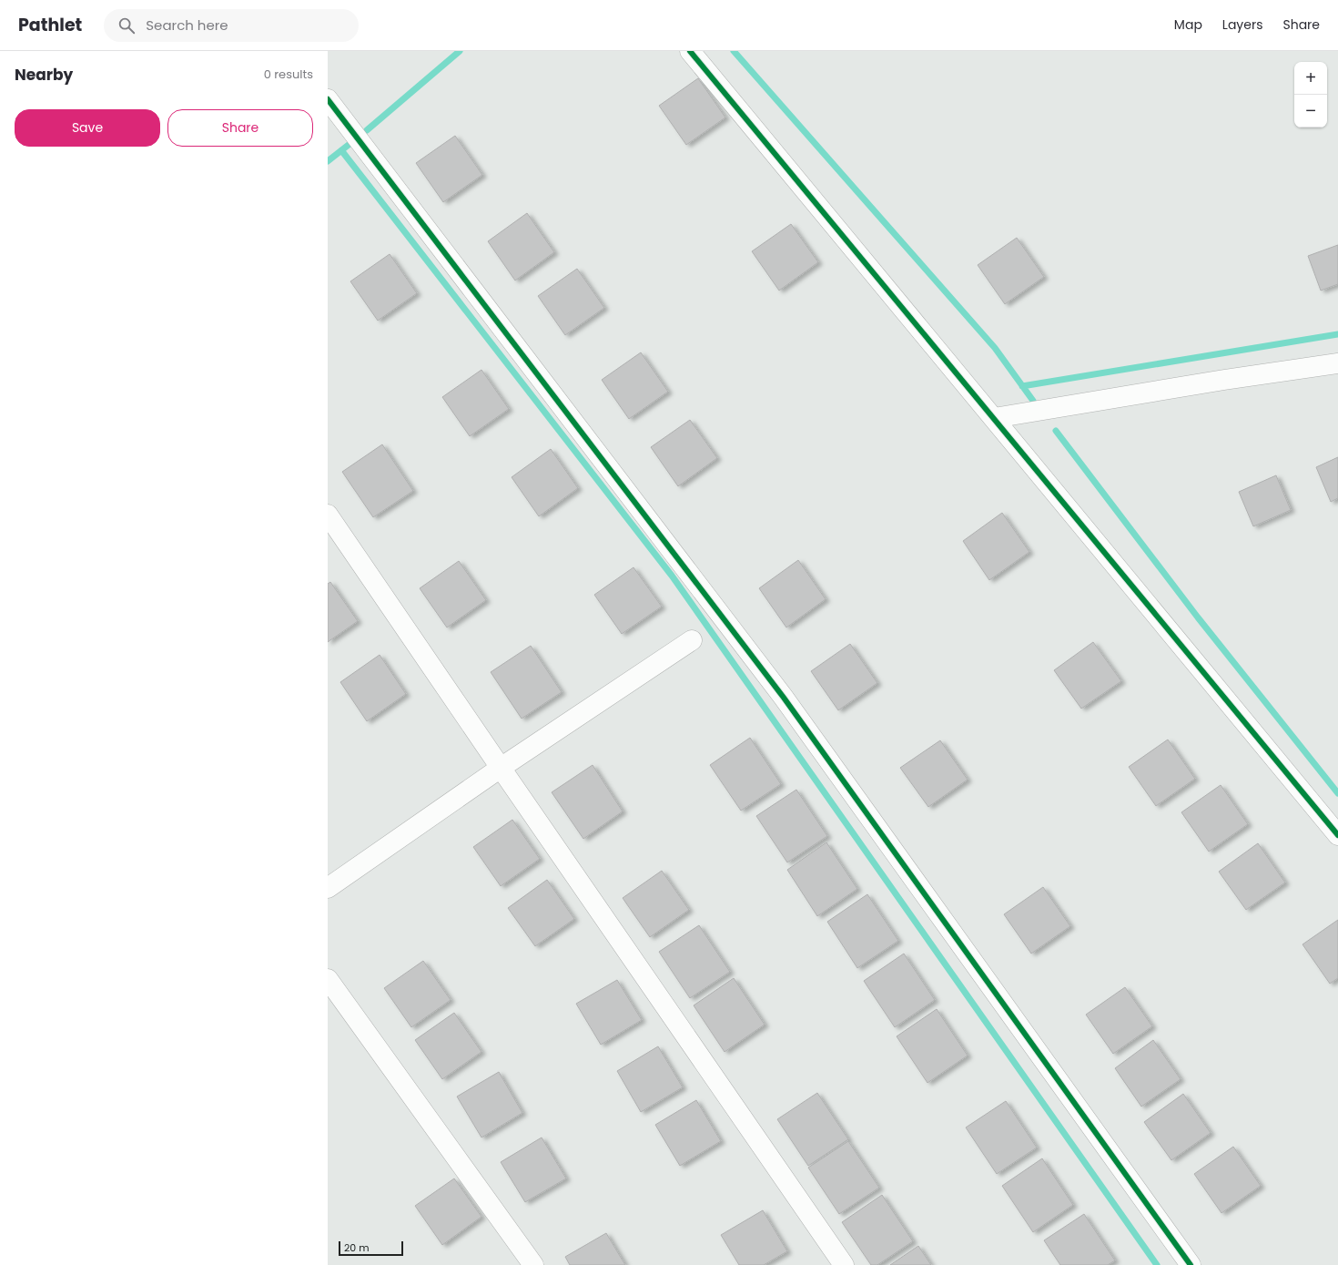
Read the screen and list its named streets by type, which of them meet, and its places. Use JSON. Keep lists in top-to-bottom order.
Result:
{
  "scale_bar": "20 m",
  "page": {
    "header": "Pathlet",
    "search": "Search here",
    "nav": ["Map", "Layers", "Share"],
    "heading": ["Nearby", "0 results"],
    "map_buttons": ["+", "−"],
    "buttons": ["Save", "Share"],
    "scale": "20 m"
  }
}
